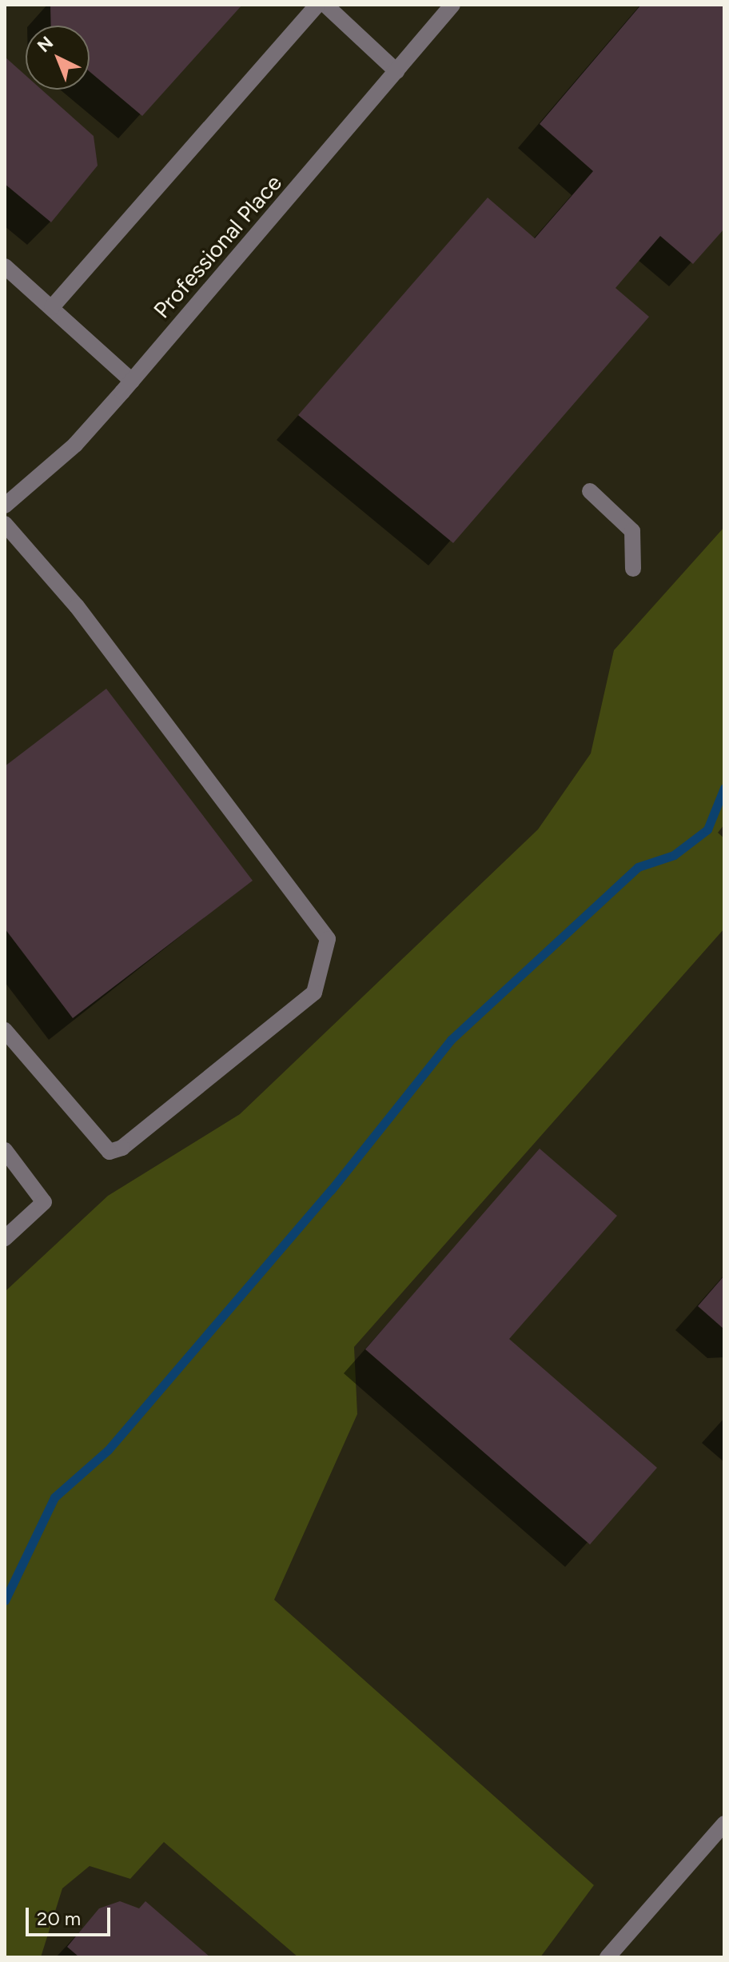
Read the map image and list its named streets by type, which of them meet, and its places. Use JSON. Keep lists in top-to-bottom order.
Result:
{
  "streets": {
    "street": ["Professional Place"]
  },
  "scale_bar": "20 m",
  "north": "top left"
}
